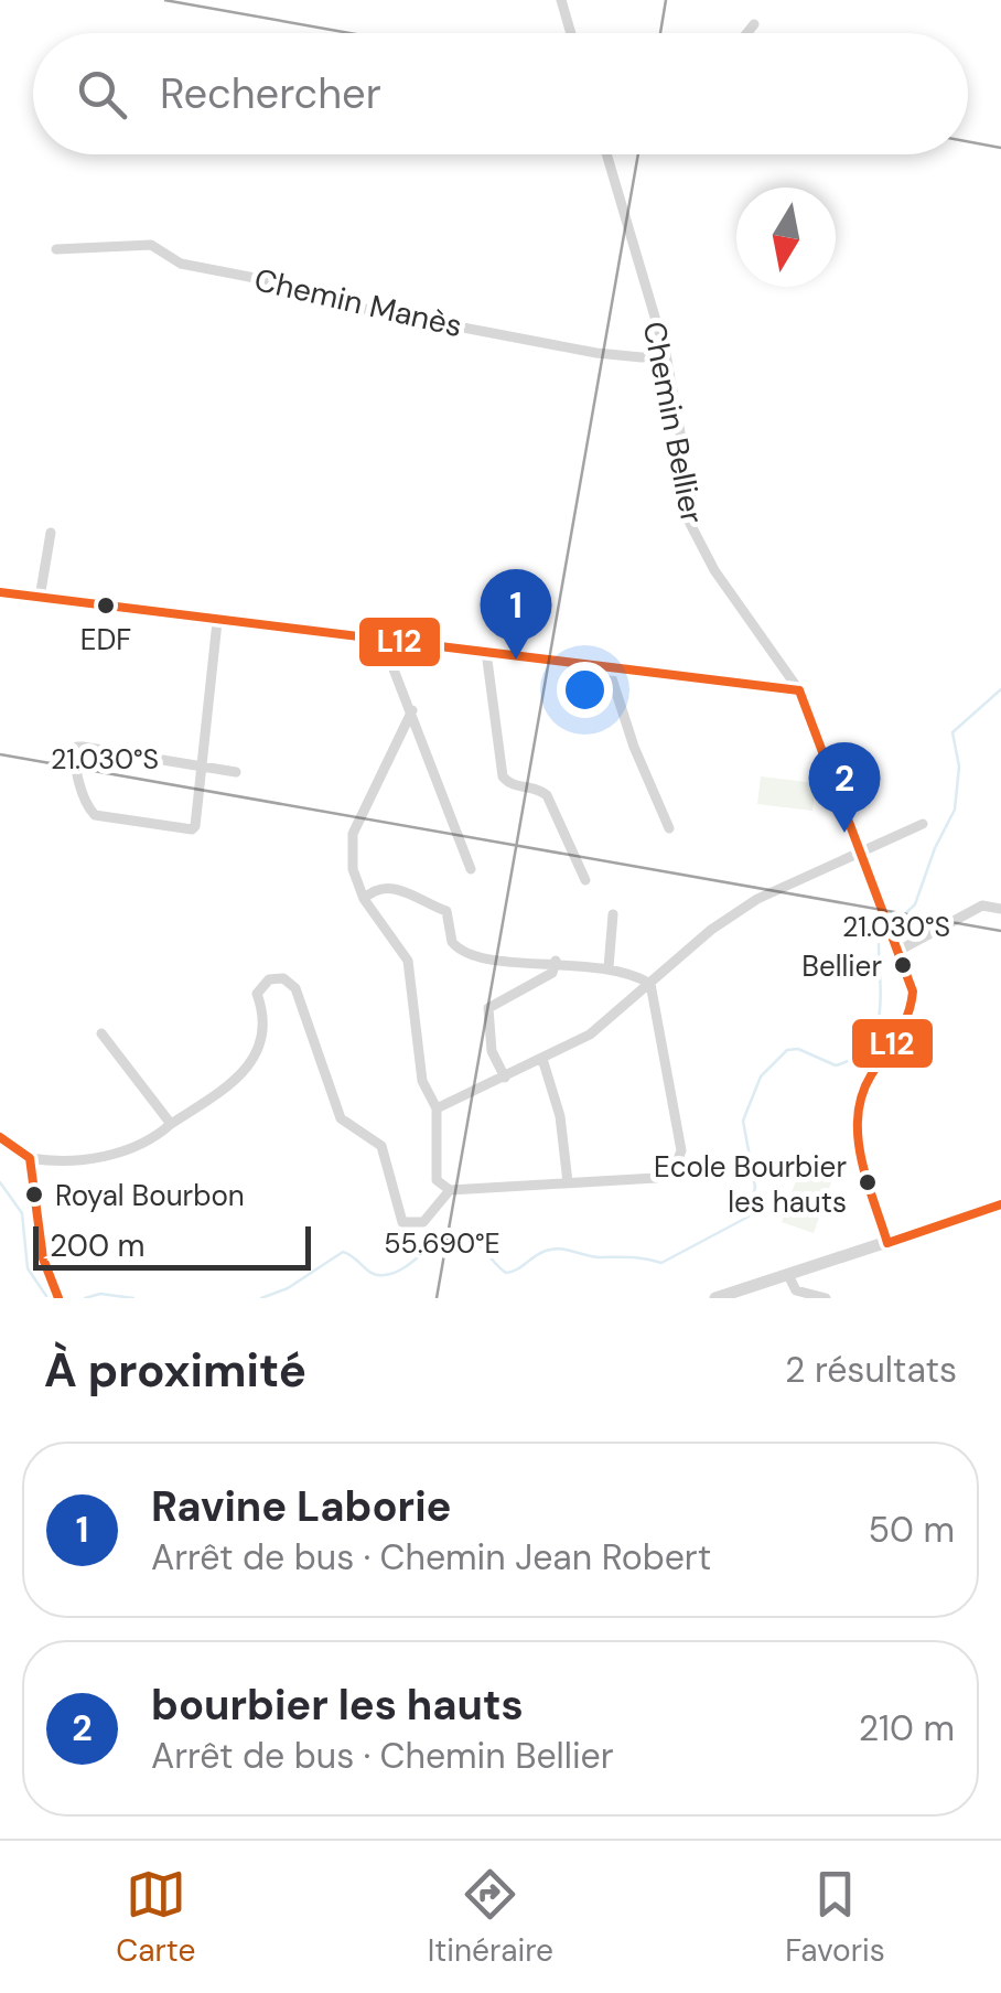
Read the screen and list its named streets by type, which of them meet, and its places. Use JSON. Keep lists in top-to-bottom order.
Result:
{
  "streets": {
    "street": ["Chemin Manès", "Chemin Bellier"]
  },
  "crossings": [
    ["Chemin Manès", "Chemin Bellier"]
  ],
  "places": [
    "EDF",
    "Bellier",
    "Ecole Bourbier les hauts",
    "Royal Bourbon"
  ],
  "lines": ["transit line L12"],
  "scale_bar": "200 m",
  "north": "bottom",
  "page": {
    "search": "Rechercher",
    "pins": ["1", "2"],
    "scale": "200 m",
    "heading": ["À proximité", "2 résultats"],
    "list": [
      {
        "mark": "1",
        "name": "Ravine Laborie",
        "note": "Arrêt de bus · Chemin Jean Robert",
        "value": "50 m"
      },
      {
        "mark": "2",
        "name": "bourbier les hauts",
        "note": "Arrêt de bus · Chemin Bellier",
        "value": "210 m"
      }
    ],
    "nav": ["Carte", "Itinéraire", "Favoris"]
  },
  "coordinates": ["21.030°S", "55.690°E"]
}
